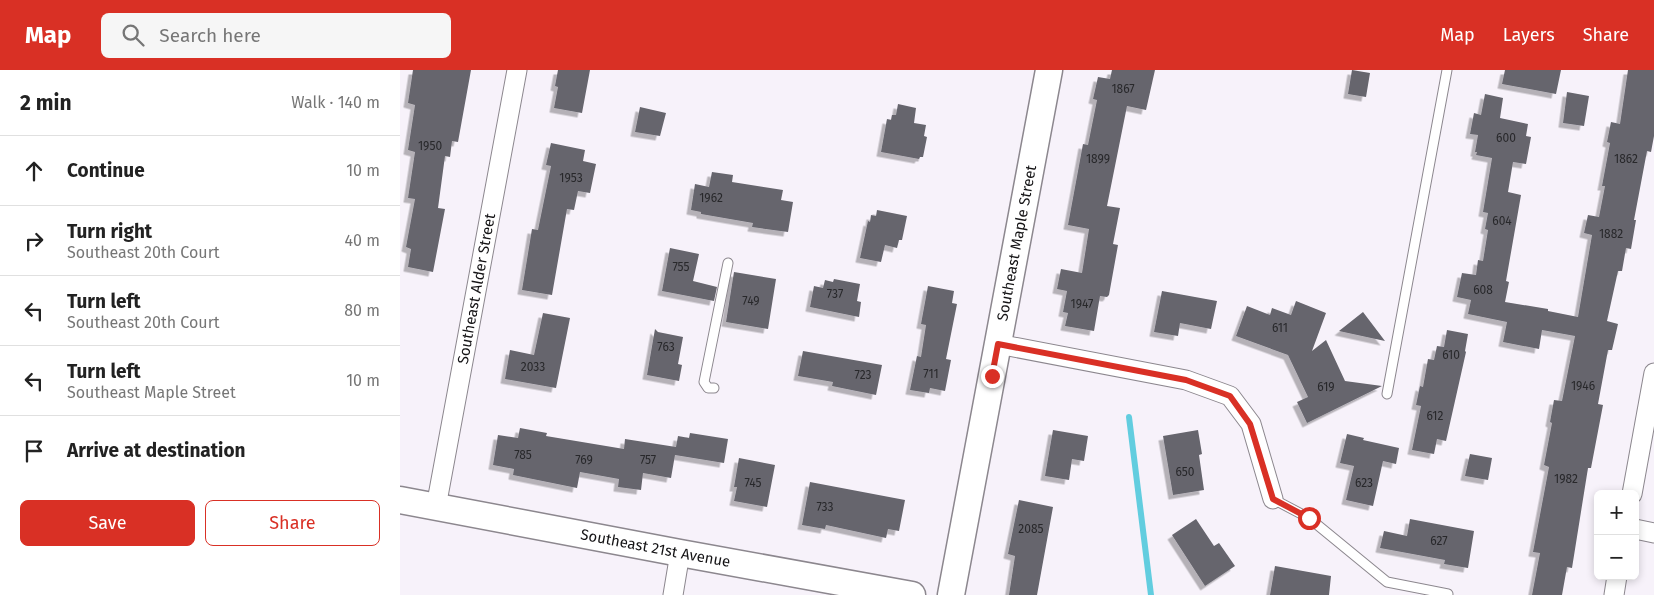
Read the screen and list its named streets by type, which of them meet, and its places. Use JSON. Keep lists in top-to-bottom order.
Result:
{
  "streets": {
    "street": ["Southeast Maple Street", "Southeast Alder Street", "Southeast 21st Avenue"]
  },
  "crossings": [
    ["Southeast Alder Street", "Southeast 21st Avenue"]
  ],
  "house_numbers": [
    "1867",
    "600",
    "1950",
    "1899",
    "1862",
    "1953",
    "1962",
    "604",
    "1882",
    "755",
    "608",
    "737",
    "749",
    "1947",
    "611",
    "763",
    "610",
    "2033",
    "711",
    "723",
    "1946",
    "619",
    "612",
    "785",
    "769",
    "757",
    "650",
    "1982",
    "745",
    "623",
    "733",
    "2085",
    "627"
  ],
  "page": {
    "header": "Map",
    "search": "Search here",
    "nav": ["Map", "Layers", "Share"],
    "heading": ["2 min", "Walk · 140 m"],
    "list": [
      ["Continue", "10 m"],
      ["Turn right", "Southeast 20th Court", "40 m"],
      ["Turn left", "Southeast 20th Court", "80 m"],
      ["Turn left", "Southeast Maple Street", "10 m"],
      "Arrive at destination"
    ],
    "buttons": ["Save", "Share"],
    "map_buttons": ["+", "−"]
  }
}
